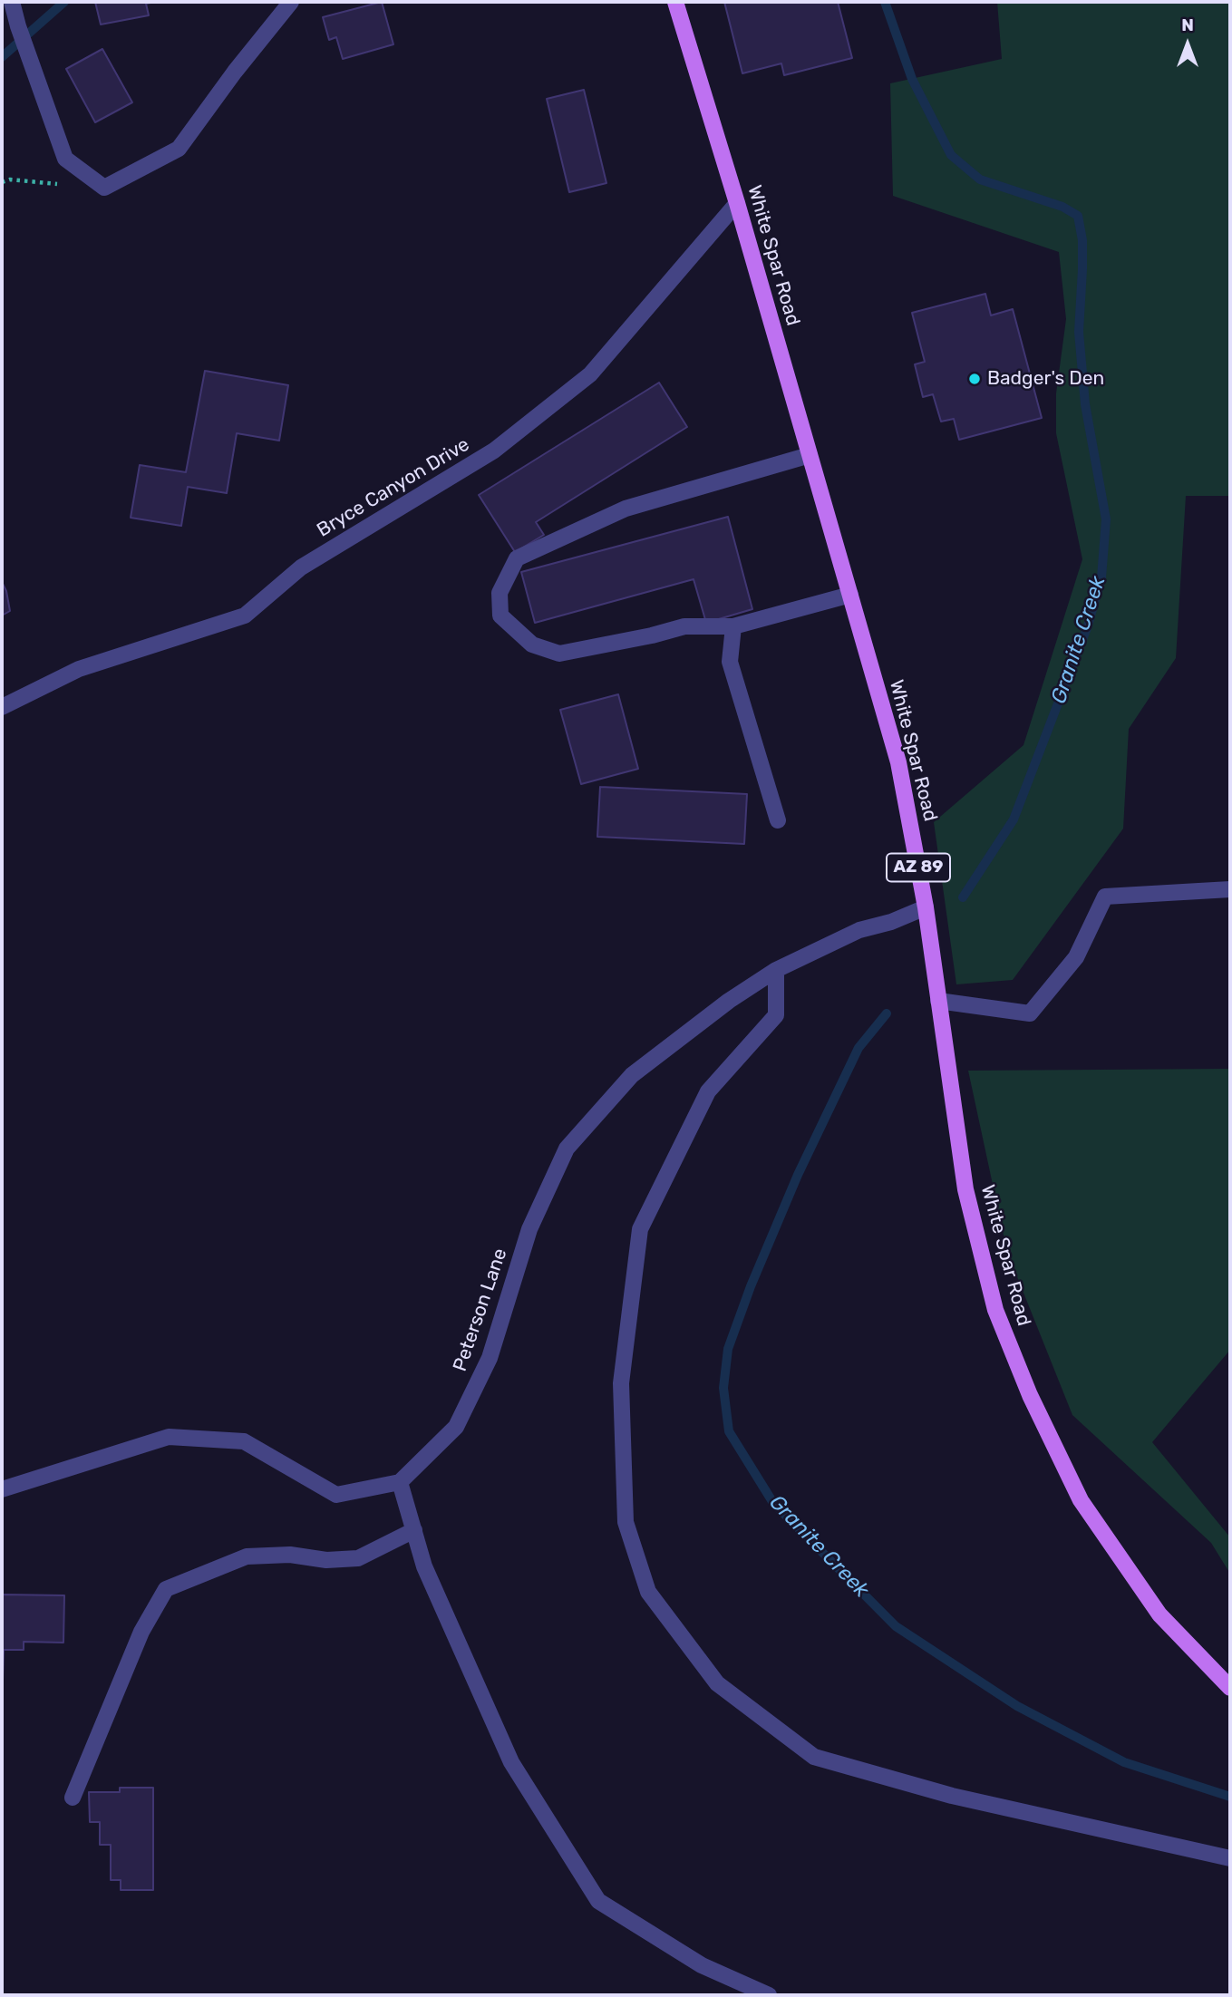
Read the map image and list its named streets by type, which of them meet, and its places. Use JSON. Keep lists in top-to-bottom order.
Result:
{
  "streets": {
    "main road": ["White Spar Road", "AZ 89"],
    "street": ["Bryce Canyon Drive", "Peterson Lane"]
  },
  "crossings": [
    ["White Spar Road", "Bryce Canyon Drive"],
    ["White Spar Road", "Peterson Lane"]
  ],
  "water": ["Granite Creek"],
  "places": ["Badger's Den"],
  "north": "top"
}
